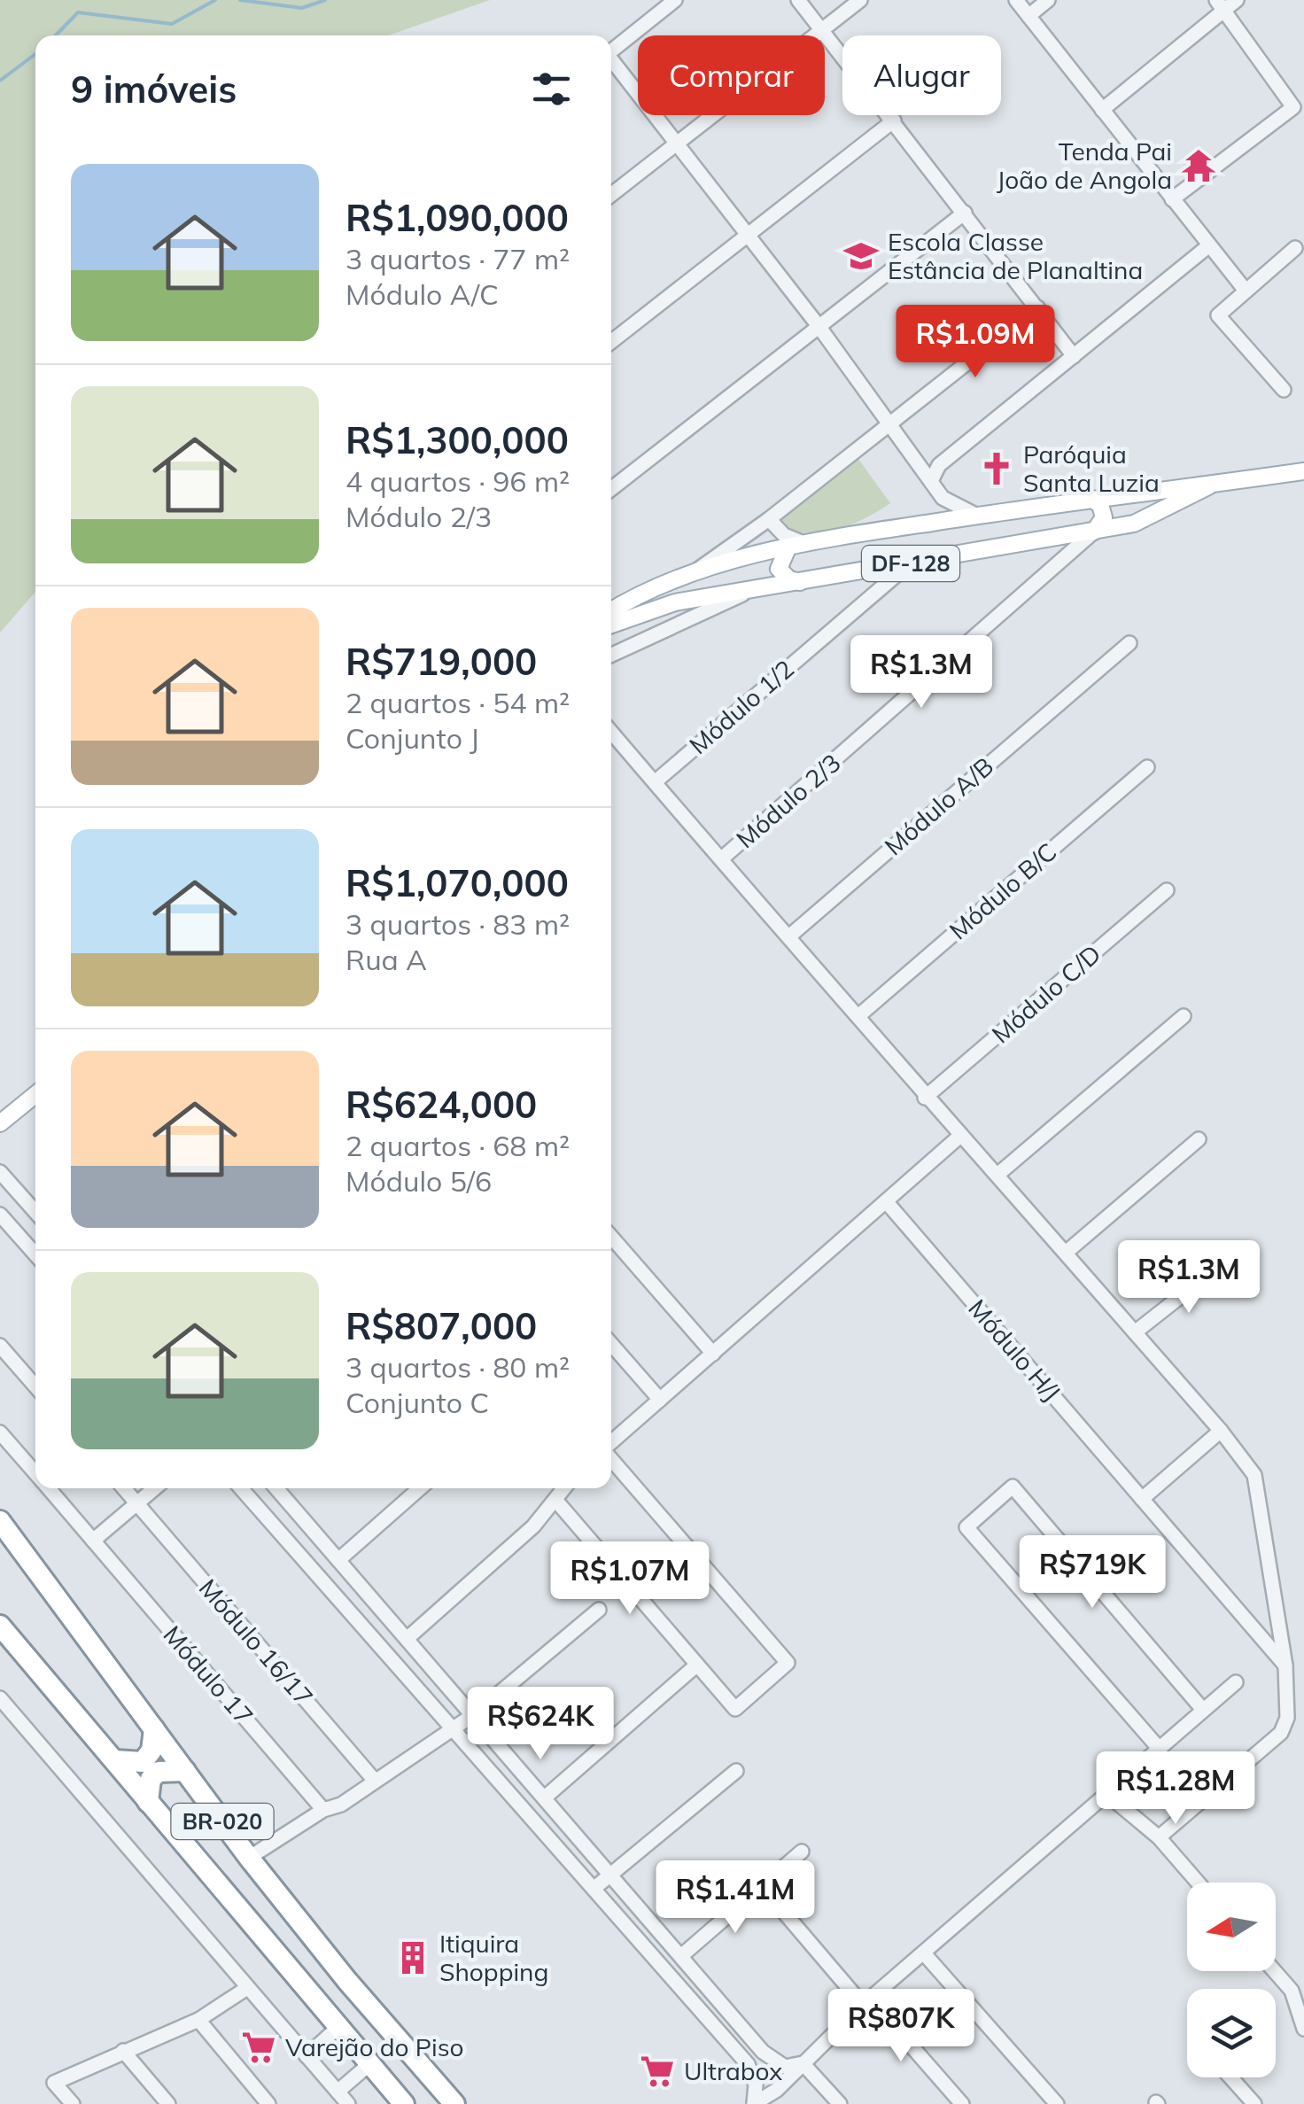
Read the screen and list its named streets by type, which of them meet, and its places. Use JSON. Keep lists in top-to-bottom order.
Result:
{
  "streets": {
    "highway": ["BR-020"],
    "main road": ["DF-128"],
    "street": [
      "Módulo 1/2",
      "Módulo 2/3",
      "Módulo A/B",
      "Módulo B/C",
      "Módulo C/D",
      "Módulo H/J",
      "Módulo 16/17",
      "Módulo 17"
    ]
  },
  "crossings": [
    ["DF-128", "Módulo 1/2"],
    ["DF-128", "Módulo 2/3"]
  ],
  "places": {
    "temple": ["Tenda Pai João de Angola"],
    "school or university": ["Escola Classe Estância de Planaltina"],
    "church": ["Paróquia Santa Luzia"],
    "building": ["Itiquira Shopping"],
    "supermarket": ["Varejão do Piso", "Ultrabox"]
  },
  "north": "left",
  "page": {
    "chip": ["Comprar", "Alugar"],
    "heading": "9 imóveis",
    "list": [
      {
        "name": "R$1,090,000",
        "note": "3 quartos · 77 m² · Módulo A/C"
      },
      {
        "name": "R$1,300,000",
        "note": "4 quartos · 96 m² · Módulo 2/3"
      },
      {
        "name": "R$719,000",
        "note": "2 quartos · 54 m² · Conjunto J"
      },
      {
        "name": "R$1,070,000",
        "note": "3 quartos · 83 m² · Rua A"
      },
      {
        "name": "R$624,000",
        "note": "2 quartos · 68 m² · Módulo 5/6"
      },
      {
        "name": "R$807,000",
        "note": "3 quartos · 80 m² · Conjunto C"
      }
    ],
    "price": [
      "R$1.09M",
      "R$1.3M",
      "R$1.3M",
      "R$719K",
      "R$1.07M",
      "R$624K",
      "R$1.28M",
      "R$1.41M",
      "R$807K"
    ]
  }
}
